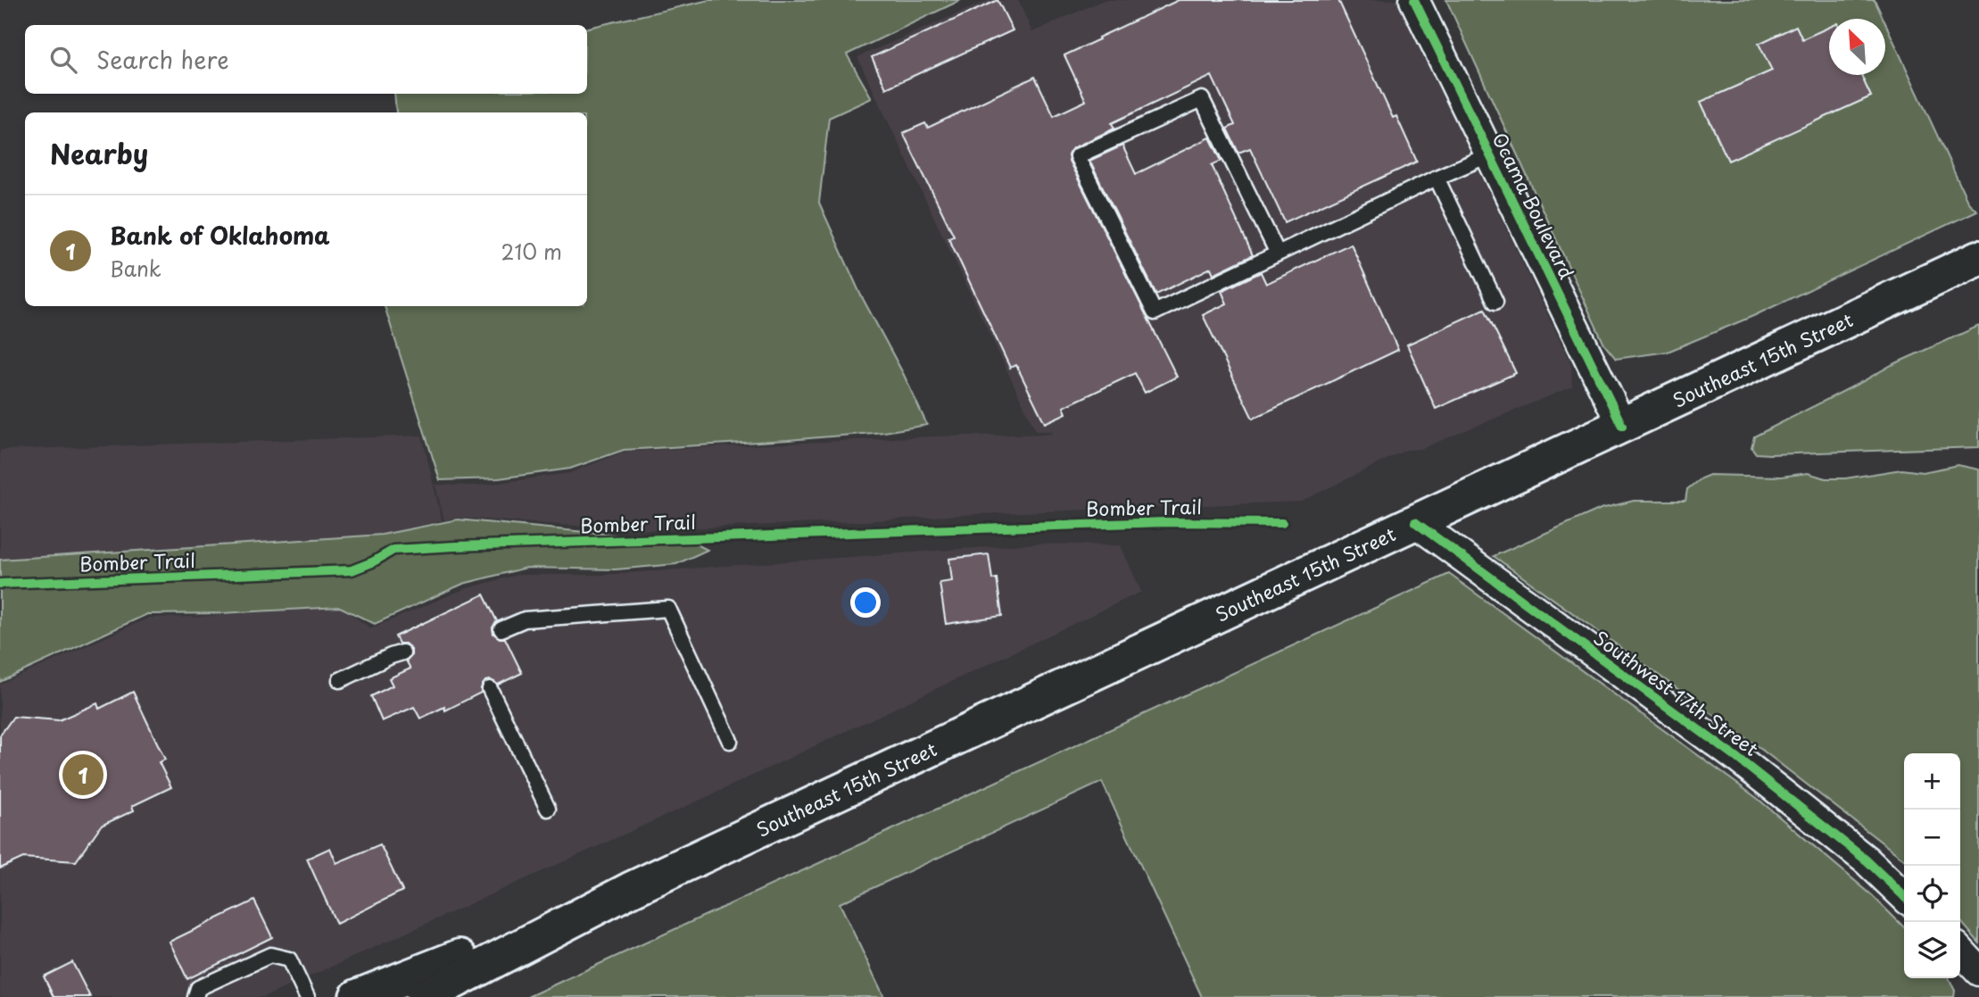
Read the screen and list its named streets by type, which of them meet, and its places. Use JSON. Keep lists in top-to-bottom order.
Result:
{
  "streets": {
    "main road": ["Southeast 15th Street"],
    "street": ["Ocama Boulevard", "Southwest 17th Street"],
    "cycle path": ["Bomber Trail"]
  },
  "crossings": [
    ["Ocama Boulevard", "Southeast 15th Street"],
    ["Southeast 15th Street", "Southwest 17th Street"]
  ],
  "north": "top left",
  "page": {
    "search": "Search here",
    "heading": "Nearby",
    "list": [
      {
        "mark": "1",
        "name": "Bank of Oklahoma",
        "note": "Bank",
        "value": "210 m"
      }
    ],
    "pins": "1",
    "map_buttons": ["+", "−"]
  }
}
